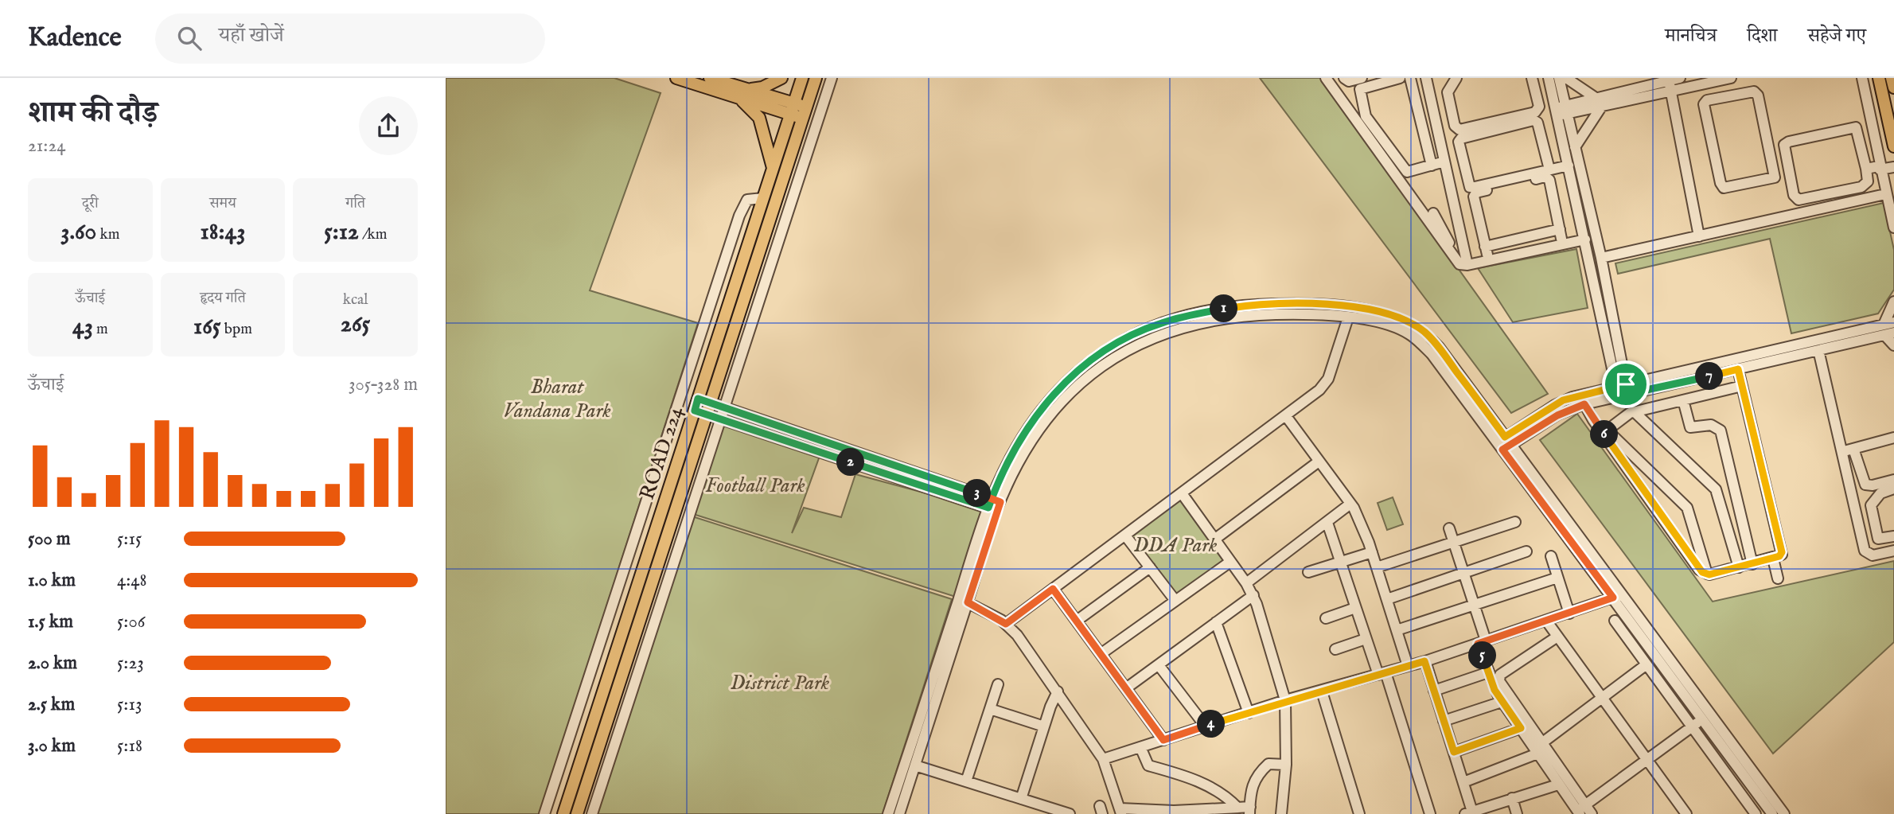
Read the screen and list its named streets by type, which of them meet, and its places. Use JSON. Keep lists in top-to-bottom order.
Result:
{
  "streets": {
    "main road": ["ROAD 224"]
  },
  "parks": [
    "Bharat Vandana Park",
    "Football Park",
    "DDA Park",
    "District Park"
  ],
  "page": {
    "header": "Kadence",
    "search": "यहाँ खोजें",
    "nav": ["मानचित्र", "दिशा", "सहेजे गए"],
    "heading": ["शाम की दौड़", "21:24"],
    "stats": [
      ["दूरी", "3.60 km"],
      ["समय", "18:43"],
      ["गति", "5:12 /km"],
      ["ऊँचाई", "43 m"],
      ["हृदय गति", "165 bpm"],
      ["kcal", "265"]
    ],
    "pins": [
      "1",
      "7",
      "6",
      "2",
      "3",
      "5",
      "4"
    ],
    "chart": ["ऊँचाई", "305–328 m"],
    "list": [
      {
        "name": "500 m",
        "note": "5:15"
      },
      {
        "name": "1.0 km",
        "note": "4:48"
      },
      {
        "name": "1.5 km",
        "note": "5:06"
      },
      {
        "name": "2.0 km",
        "note": "5:23"
      },
      {
        "name": "2.5 km",
        "note": "5:13"
      },
      {
        "name": "3.0 km",
        "note": "5:18"
      }
    ]
  }
}
